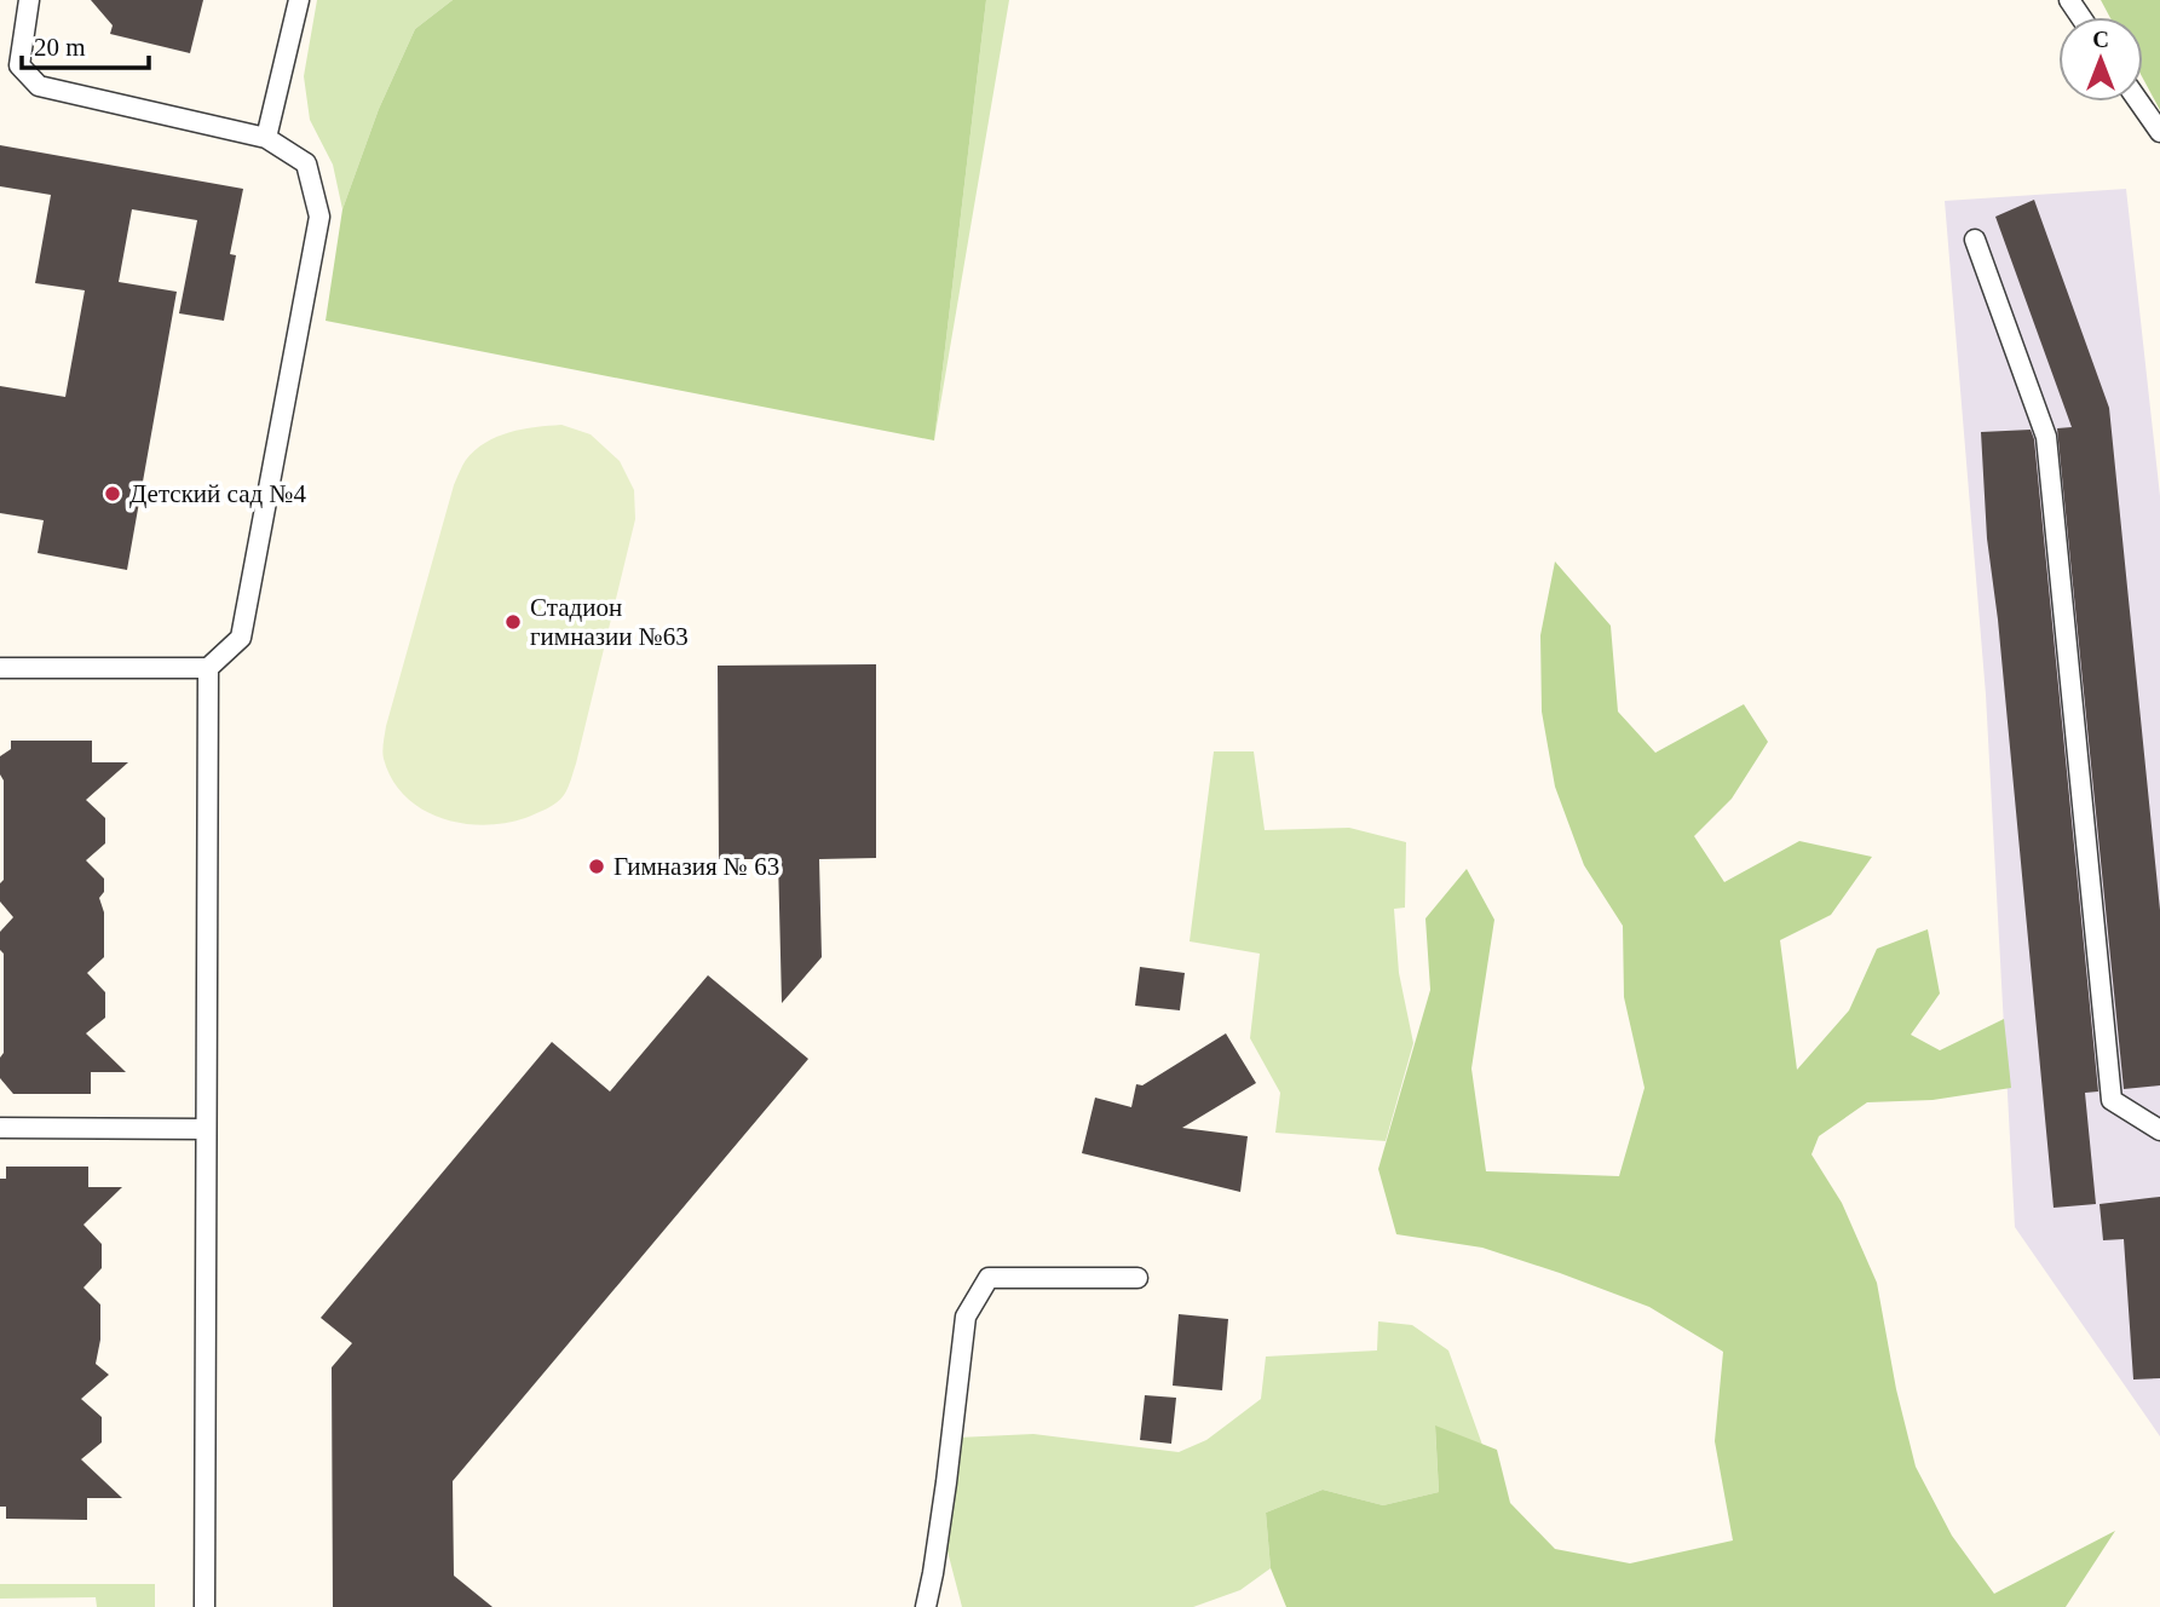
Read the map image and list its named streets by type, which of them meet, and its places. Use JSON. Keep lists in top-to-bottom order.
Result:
{
  "places": ["Детский сад №4", "Стадион гимназии №63", "Гимназия № 63"],
  "scale_bar": "20 m",
  "north": "top"
}
